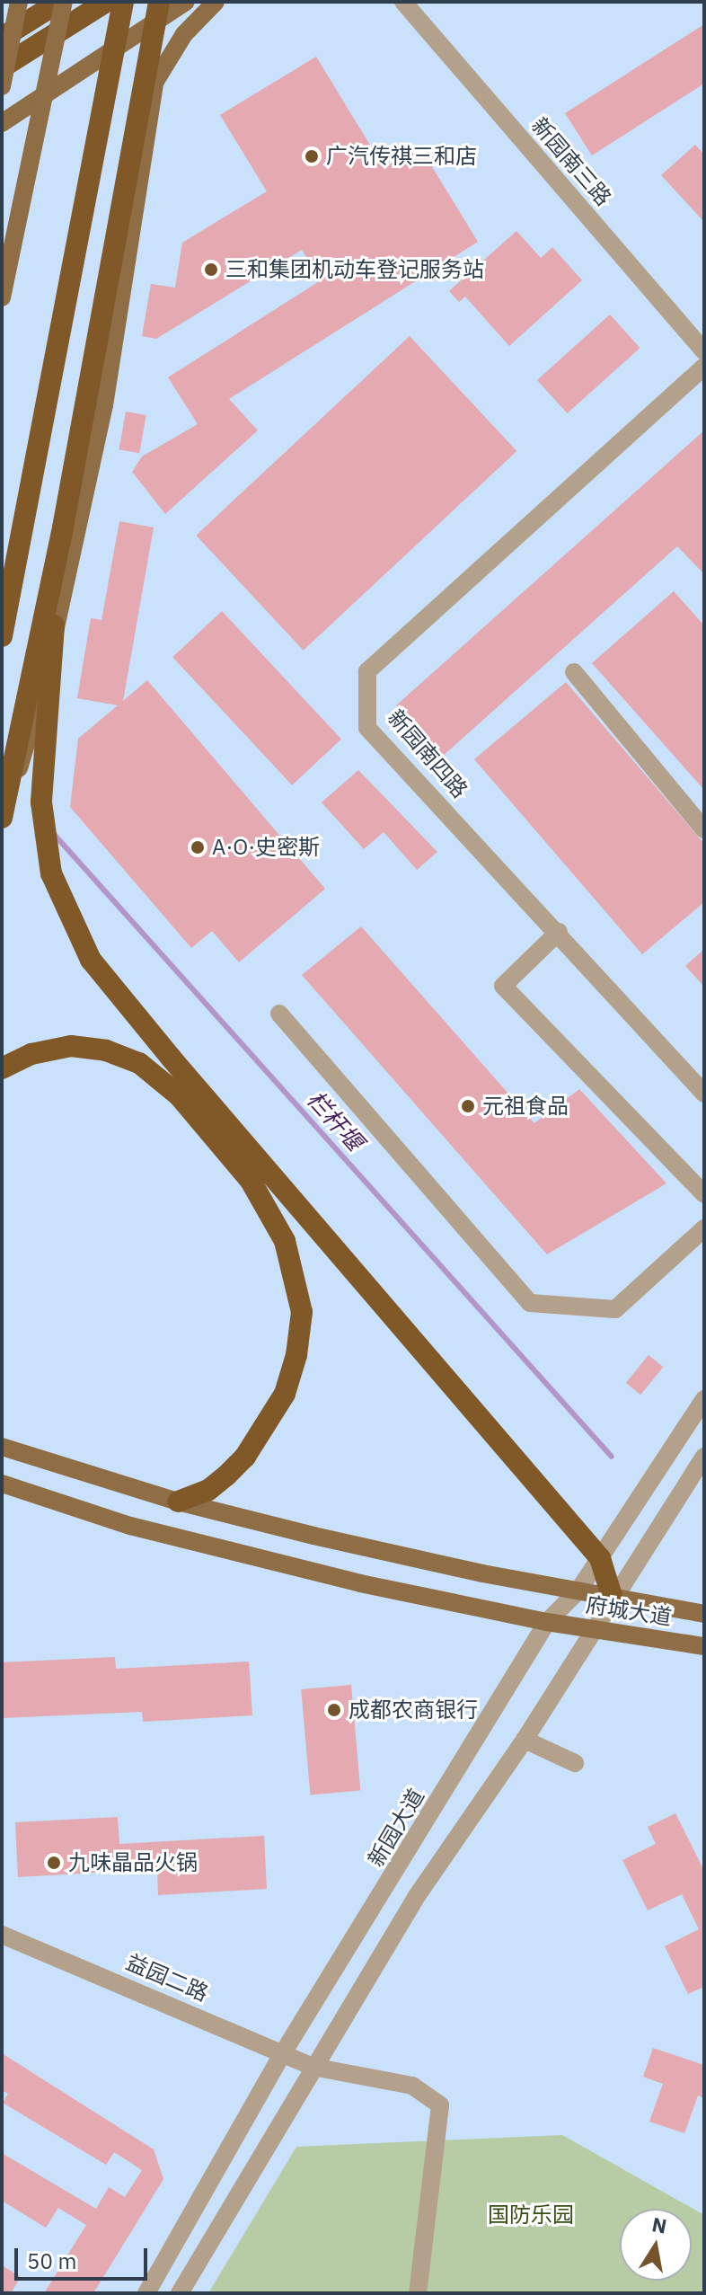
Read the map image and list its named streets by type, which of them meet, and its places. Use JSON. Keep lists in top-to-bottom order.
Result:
{
  "streets": {
    "main road": ["府城大道"],
    "street": [
      "新园南三路",
      "新园南四路",
      "新园大道",
      "益园二路"
    ]
  },
  "crossings": [
    ["府城大道", "新园大道"],
    ["新园大道", "益园二路"]
  ],
  "water": ["栏杆堰"],
  "parks": ["国防乐园"],
  "places": [
    "广汽传祺三和店",
    "三和集团机动车登记服务站",
    "A·O·史密斯",
    "元祖食品",
    "成都农商银行",
    "九味晶品火锅"
  ],
  "scale_bar": "50 m",
  "north": "top"
}
